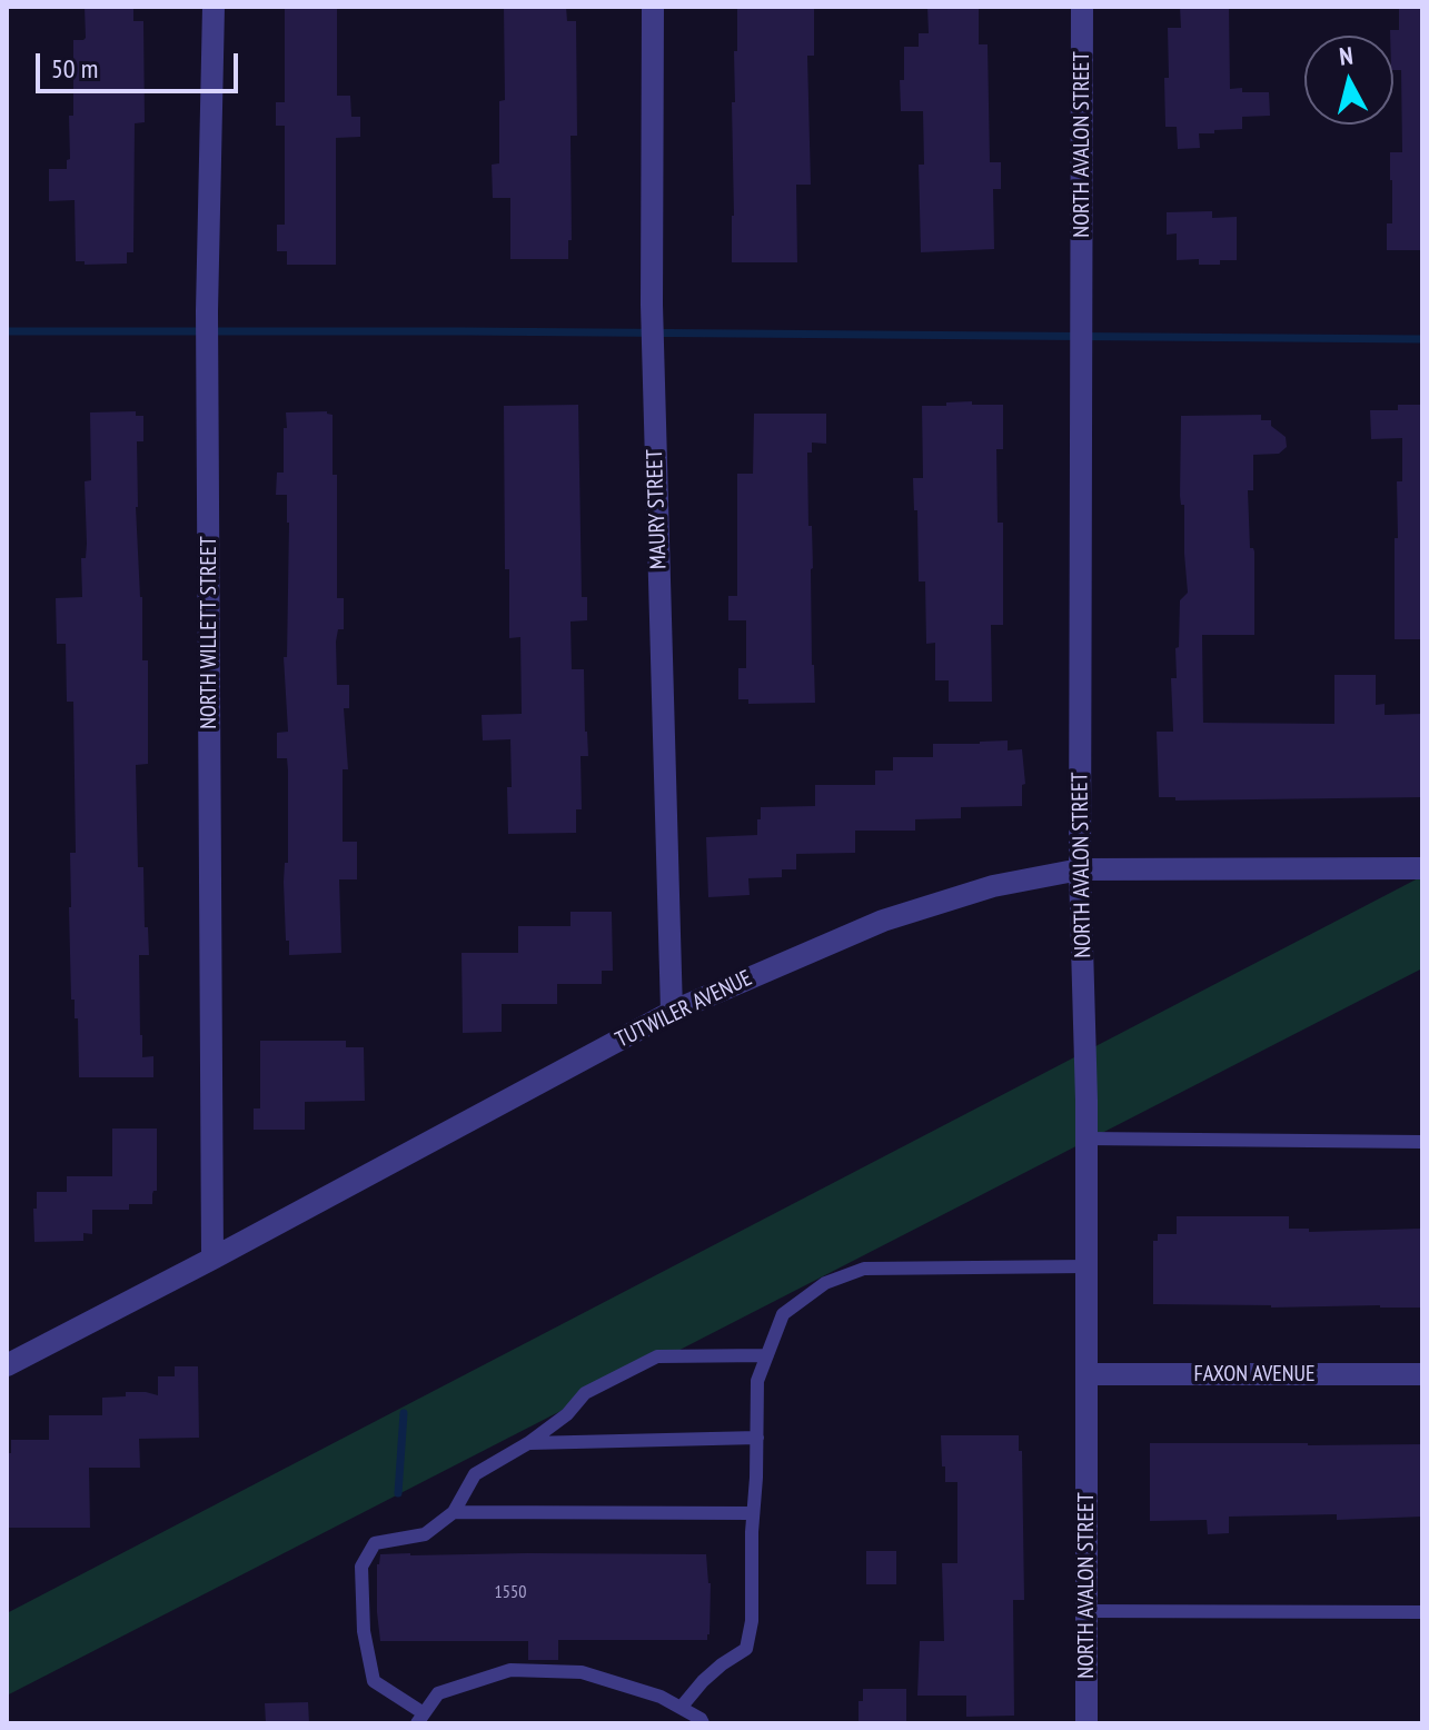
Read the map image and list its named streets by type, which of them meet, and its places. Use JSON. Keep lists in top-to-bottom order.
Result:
{
  "streets": {
    "street": [
      "NORTH AVALON STREET",
      "MAURY STREET",
      "NORTH WILLETT STREET",
      "TUTWILER AVENUE",
      "FAXON AVENUE"
    ]
  },
  "crossings": [
    ["NORTH AVALON STREET", "TUTWILER AVENUE"],
    ["NORTH AVALON STREET", "FAXON AVENUE"],
    ["MAURY STREET", "TUTWILER AVENUE"],
    ["NORTH WILLETT STREET", "TUTWILER AVENUE"]
  ],
  "house_numbers": ["1550"],
  "scale_bar": "50 m",
  "north": "top"
}
